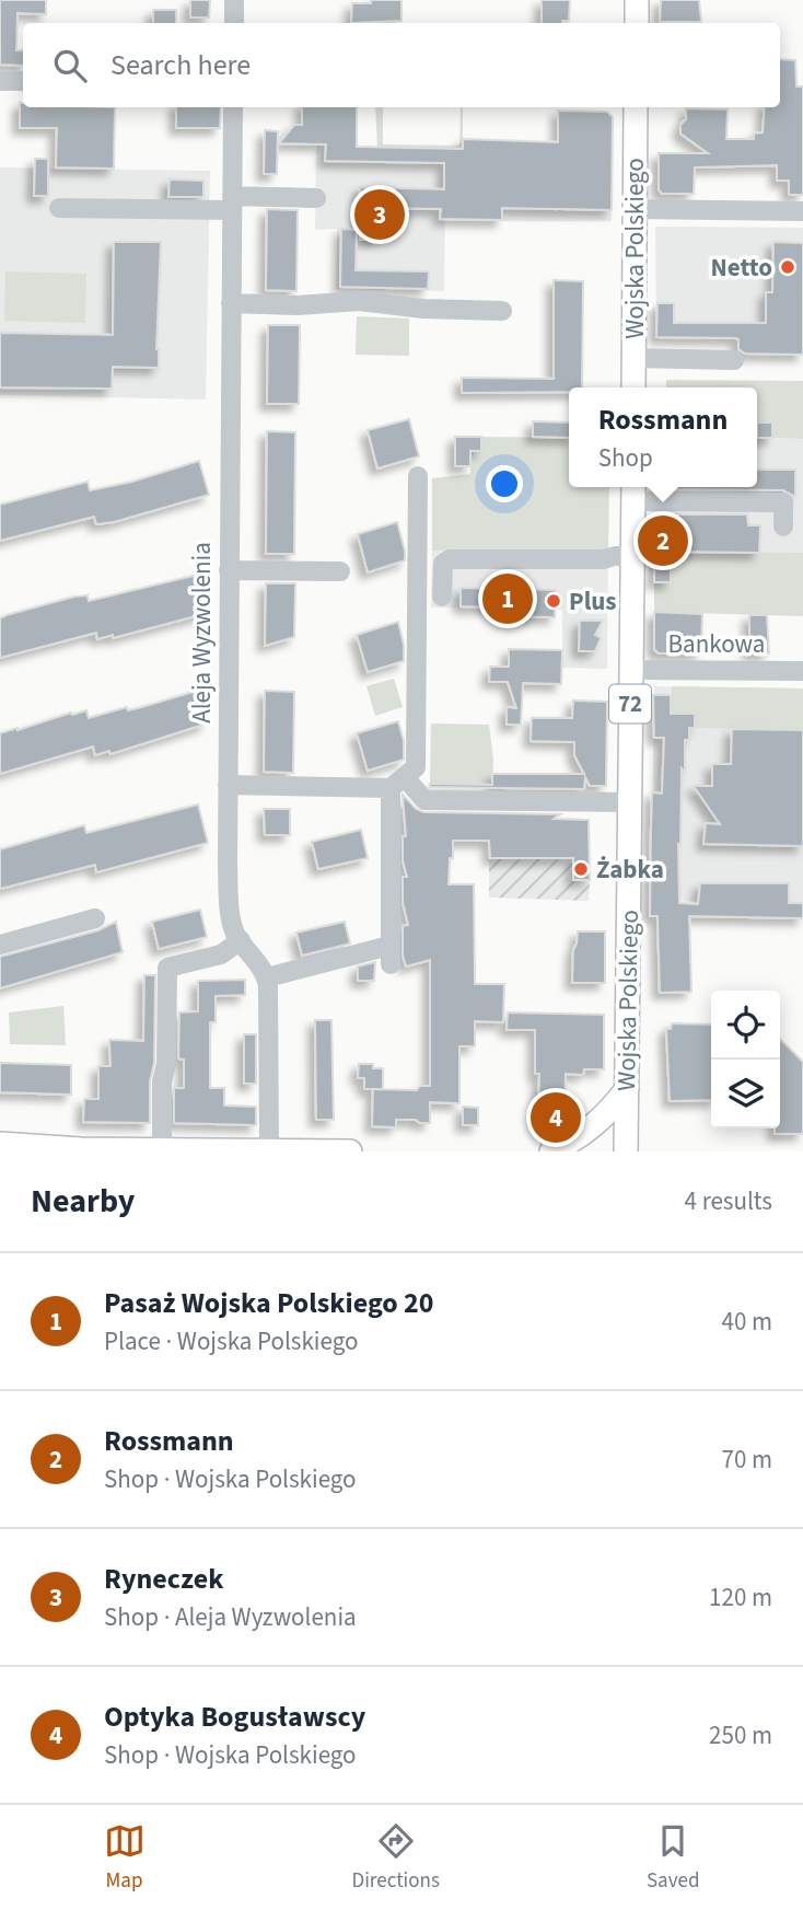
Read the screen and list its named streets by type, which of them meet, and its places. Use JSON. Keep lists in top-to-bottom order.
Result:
{
  "streets": {
    "main road": ["Wojska Polskiego", "72"],
    "street": ["Aleja Wyzwolenia", "Bankowa"]
  },
  "crossings": [
    ["Wojska Polskiego", "Bankowa"]
  ],
  "places": ["Netto", "Plus", "Żabka"],
  "page": {
    "search": "Search here",
    "pins": [
      "3",
      "2",
      "1",
      "4"
    ],
    "popup": ["Rossmann", "Shop"],
    "heading": ["Nearby", "4 results"],
    "list": [
      {
        "mark": "1",
        "name": "Pasaż Wojska Polskiego 20",
        "note": "Place · Wojska Polskiego",
        "value": "40 m"
      },
      {
        "mark": "2",
        "name": "Rossmann",
        "note": "Shop · Wojska Polskiego",
        "value": "70 m"
      },
      {
        "mark": "3",
        "name": "Ryneczek",
        "note": "Shop · Aleja Wyzwolenia",
        "value": "120 m"
      },
      {
        "mark": "4",
        "name": "Optyka Bogusławscy",
        "note": "Shop · Wojska Polskiego",
        "value": "250 m"
      }
    ],
    "nav": ["Map", "Directions", "Saved"]
  }
}
